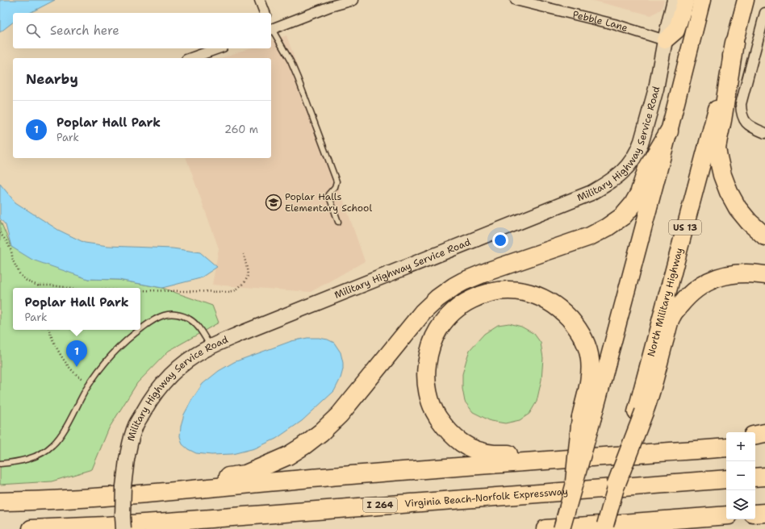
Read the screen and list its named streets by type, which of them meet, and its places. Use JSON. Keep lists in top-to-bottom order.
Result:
{
  "streets": {
    "highway": ["Virginia Beach-Norfolk Expressway", "I 264"],
    "main road": ["US 13", "North Military Highway"],
    "street": ["Pebble Lane", "Military Highway Service Road"]
  },
  "crossings": [
    ["Pebble Lane", "Military Highway Service Road"]
  ],
  "places": {
    "school or university": ["Poplar Halls Elementary School"]
  },
  "page": {
    "search": "Search here",
    "heading": "Nearby",
    "list": [
      {
        "mark": "1",
        "name": "Poplar Hall Park",
        "note": "Park",
        "value": "260 m"
      }
    ],
    "popup": ["Poplar Hall Park", "Park"],
    "pins": "1",
    "map_buttons": ["+", "−"]
  }
}
